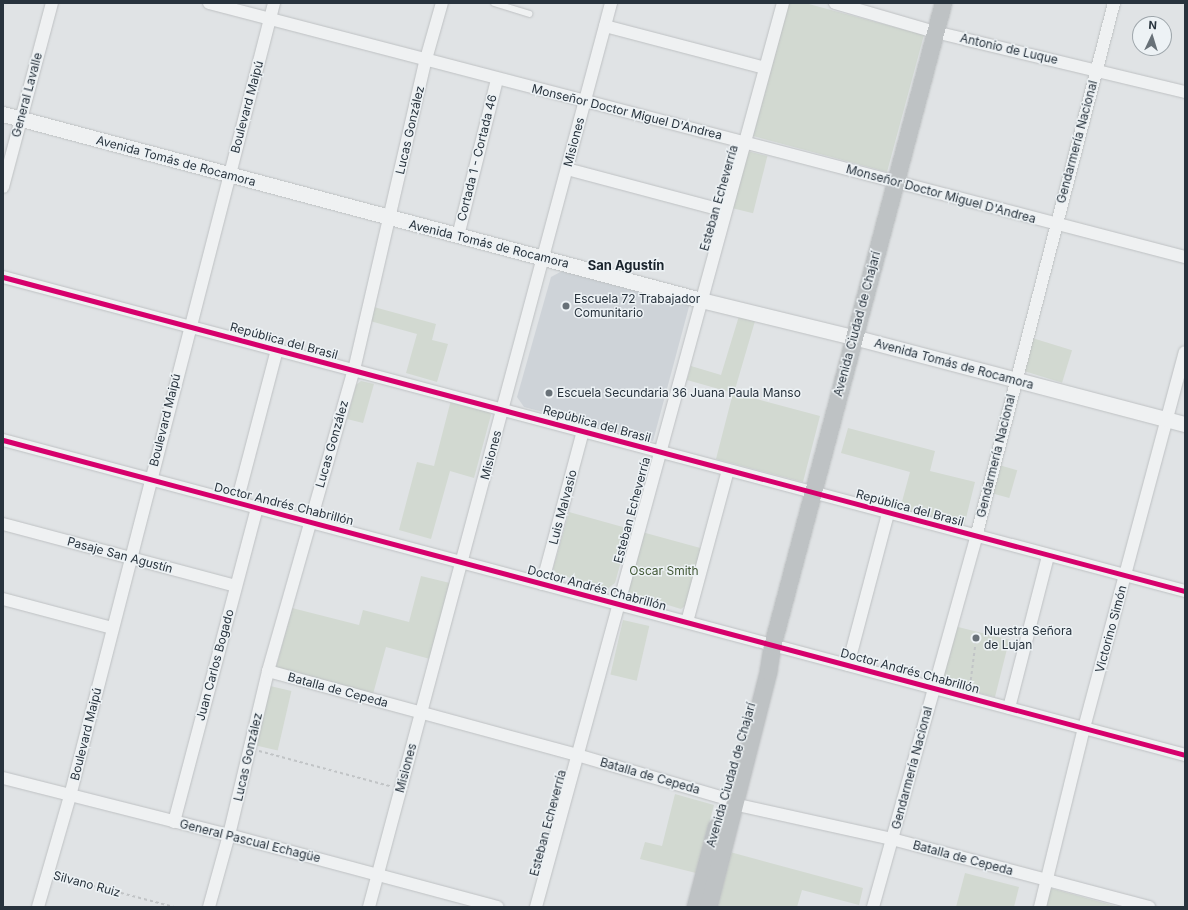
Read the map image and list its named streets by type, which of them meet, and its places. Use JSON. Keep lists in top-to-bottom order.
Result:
{
  "streets": {
    "main road": ["Avenida Ciudad de Chajarí"],
    "street": [
      "Antonio de Luque",
      "General Lavalle",
      "Boulevard Maipú",
      "Monseñor Doctor Miguel D'Andrea",
      "Lucas González",
      "Misiones",
      "Gendarmería Nacional",
      "Cortada 1 - Cortada 46",
      "Avenida Tomás de Rocamora",
      "Esteban Echeverría",
      "República del Brasil",
      "Doctor Andrés Chabrillón",
      "Luis Malvasio",
      "Pasaje San Agustín",
      "Victorino Simón",
      "Juan Carlos Bogado",
      "Batalla de Cepeda",
      "General Pascual Echagüe"
    ],
    "path": ["Silvano Ruiz"]
  },
  "crossings": [
    ["Antonio de Luque", "Gendarmería Nacional"],
    ["Antonio de Luque", "Avenida Ciudad de Chajarí"],
    ["General Lavalle", "Avenida Tomás de Rocamora"],
    ["Boulevard Maipú", "Monseñor Doctor Miguel D'Andrea"],
    ["Boulevard Maipú", "Avenida Tomás de Rocamora"],
    ["Boulevard Maipú", "República del Brasil"],
    ["Boulevard Maipú", "Doctor Andrés Chabrillón"],
    ["Boulevard Maipú", "Pasaje San Agustín"],
    ["Boulevard Maipú", "General Pascual Echagüe"],
    ["Boulevard Maipú", "Silvano Ruiz"],
    ["Monseñor Doctor Miguel D'Andrea", "Lucas González"],
    ["Monseñor Doctor Miguel D'Andrea", "Misiones"],
    ["Monseñor Doctor Miguel D'Andrea", "Gendarmería Nacional"],
    ["Monseñor Doctor Miguel D'Andrea", "Cortada 1 - Cortada 46"],
    ["Monseñor Doctor Miguel D'Andrea", "Esteban Echeverría"],
    ["Monseñor Doctor Miguel D'Andrea", "Avenida Ciudad de Chajarí"],
    ["Lucas González", "Avenida Tomás de Rocamora"],
    ["Lucas González", "República del Brasil"],
    ["Lucas González", "Doctor Andrés Chabrillón"],
    ["Lucas González", "Batalla de Cepeda"],
    ["Lucas González", "General Pascual Echagüe"],
    ["Misiones", "Avenida Tomás de Rocamora"],
    ["Misiones", "República del Brasil"],
    ["Misiones", "Doctor Andrés Chabrillón"],
    ["Misiones", "Batalla de Cepeda"],
    ["Misiones", "General Pascual Echagüe"],
    ["Gendarmería Nacional", "Avenida Tomás de Rocamora"],
    ["Gendarmería Nacional", "República del Brasil"],
    ["Gendarmería Nacional", "Doctor Andrés Chabrillón"],
    ["Gendarmería Nacional", "Batalla de Cepeda"],
    ["Cortada 1 - Cortada 46", "Avenida Tomás de Rocamora"],
    ["Avenida Tomás de Rocamora", "Esteban Echeverría"],
    ["Avenida Tomás de Rocamora", "Avenida Ciudad de Chajarí"],
    ["Avenida Tomás de Rocamora", "Victorino Simón"],
    ["Esteban Echeverría", "República del Brasil"],
    ["Esteban Echeverría", "Doctor Andrés Chabrillón"],
    ["Esteban Echeverría", "Batalla de Cepeda"],
    ["Avenida Ciudad de Chajarí", "República del Brasil"],
    ["Avenida Ciudad de Chajarí", "Doctor Andrés Chabrillón"],
    ["Avenida Ciudad de Chajarí", "Batalla de Cepeda"],
    ["República del Brasil", "Luis Malvasio"],
    ["República del Brasil", "Victorino Simón"],
    ["Doctor Andrés Chabrillón", "Luis Malvasio"],
    ["Doctor Andrés Chabrillón", "Victorino Simón"],
    ["Doctor Andrés Chabrillón", "Juan Carlos Bogado"],
    ["Pasaje San Agustín", "Juan Carlos Bogado"],
    ["Victorino Simón", "Batalla de Cepeda"],
    ["Juan Carlos Bogado", "General Pascual Echagüe"]
  ],
  "districts": ["San Agustín"],
  "parks": ["Oscar Smith"],
  "places": ["Escuela 72 Trabajador Comunitario", "Escuela Secundaria 36 Juana Paula Manso", "Nuestra Señora de Lujan"],
  "north": "top"
}
